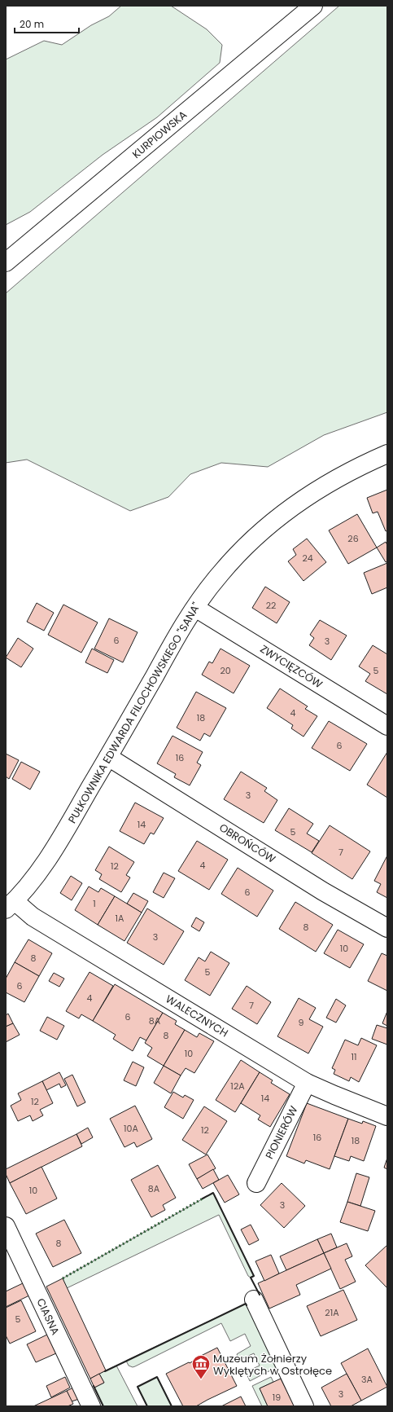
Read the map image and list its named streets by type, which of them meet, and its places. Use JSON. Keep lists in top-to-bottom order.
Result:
{
  "streets": {
    "street": [
      "KURPIOWSKA",
      "ZWYCIĘZCÓW",
      "PUŁKOWNIKA EDWARDA FILOCHOWSKIEGO \"SANA\"",
      "OBROŃCÓW",
      "WALECZNYCH",
      "PIONIERÓW",
      "CIASNA"
    ]
  },
  "crossings": [
    ["ZWYCIĘZCÓW", "PUŁKOWNIKA EDWARDA FILOCHOWSKIEGO \"SANA\""],
    ["PUŁKOWNIKA EDWARDA FILOCHOWSKIEGO \"SANA\"", "OBROŃCÓW"],
    ["PUŁKOWNIKA EDWARDA FILOCHOWSKIEGO \"SANA\"", "WALECZNYCH"],
    ["WALECZNYCH", "PIONIERÓW"]
  ],
  "places": {
    "museum": ["Muzeum Żołnierzy Wyklętych w Ostrołęce"]
  },
  "house_numbers": [
    "26",
    "24",
    "22",
    "6",
    "3",
    "20",
    "5",
    "4",
    "18",
    "6",
    "16",
    "3",
    "14",
    "5",
    "7",
    "4",
    "12",
    "6",
    "1",
    "1A",
    "8",
    "3",
    "10",
    "8",
    "5",
    "6",
    "4",
    "7",
    "6",
    "8A",
    "9",
    "8",
    "10",
    "11",
    "12A",
    "14",
    "12",
    "10A",
    "12",
    "16",
    "18",
    "8A",
    "10",
    "3",
    "8",
    "21A",
    "5",
    "3A",
    "3",
    "19"
  ],
  "scale_bar": "20 m"
}
